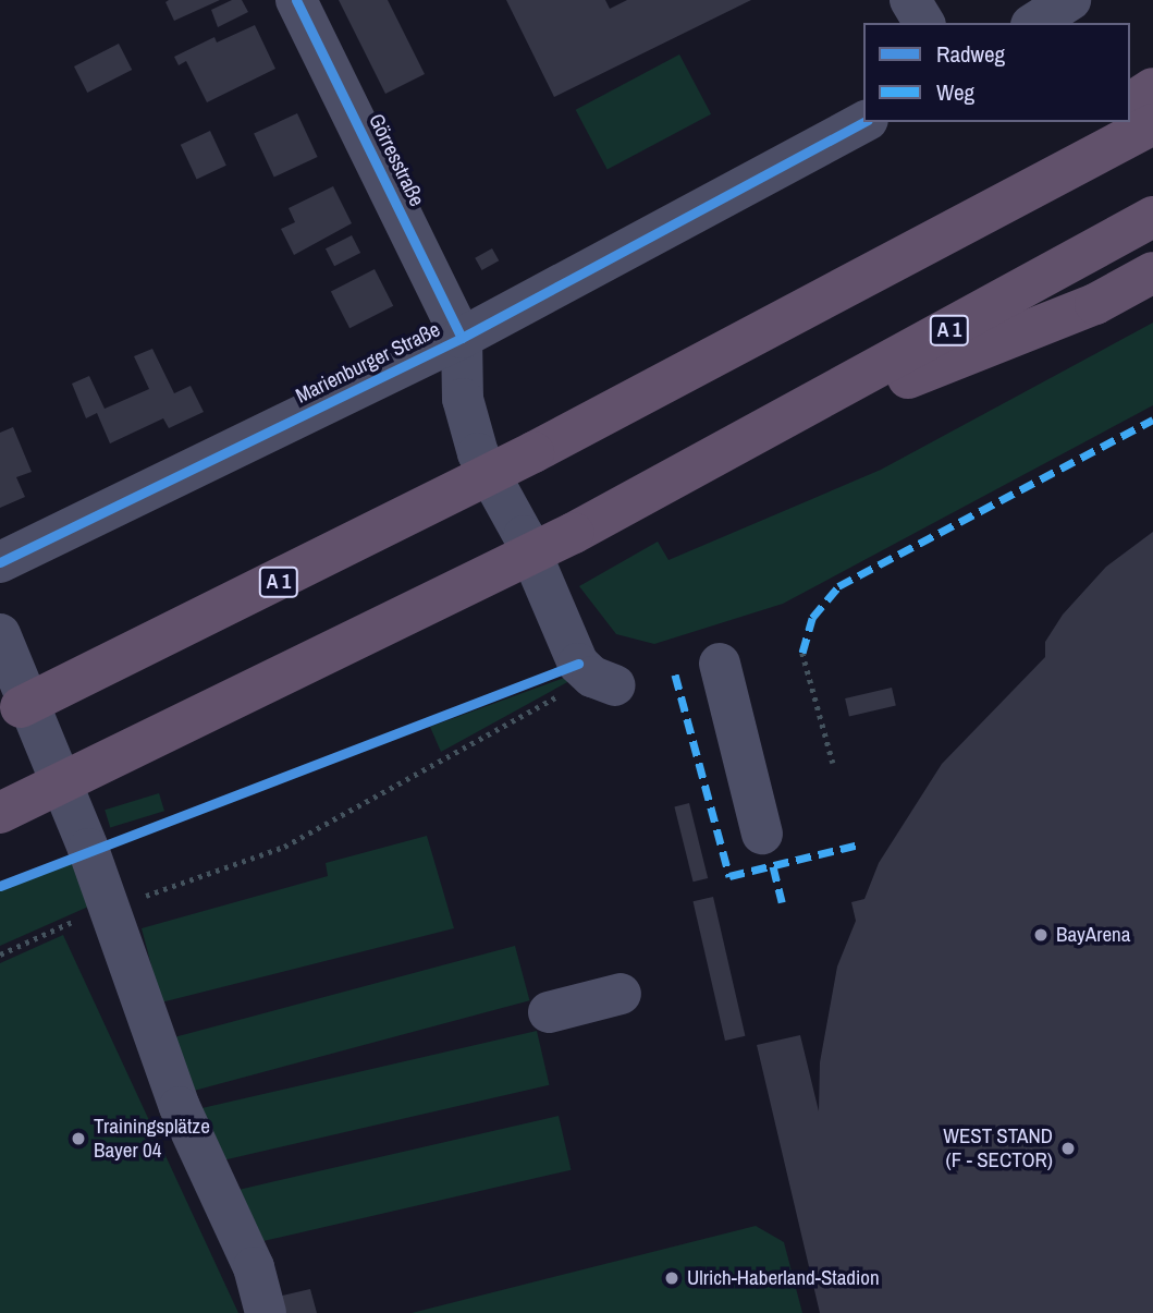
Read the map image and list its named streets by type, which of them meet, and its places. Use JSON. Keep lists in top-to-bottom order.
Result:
{
  "streets": {
    "highway": ["A 1"],
    "street": ["Görresstraße", "Marienburger Straße"]
  },
  "crossings": [
    ["Görresstraße", "Marienburger Straße"]
  ],
  "places": [
    "BayArena",
    "Trainingsplätze Bayer 04",
    "WEST STAND (F - SECTOR)",
    "Ulrich-Haberland-Stadion"
  ],
  "legend": ["Radweg", "Weg"]
}
